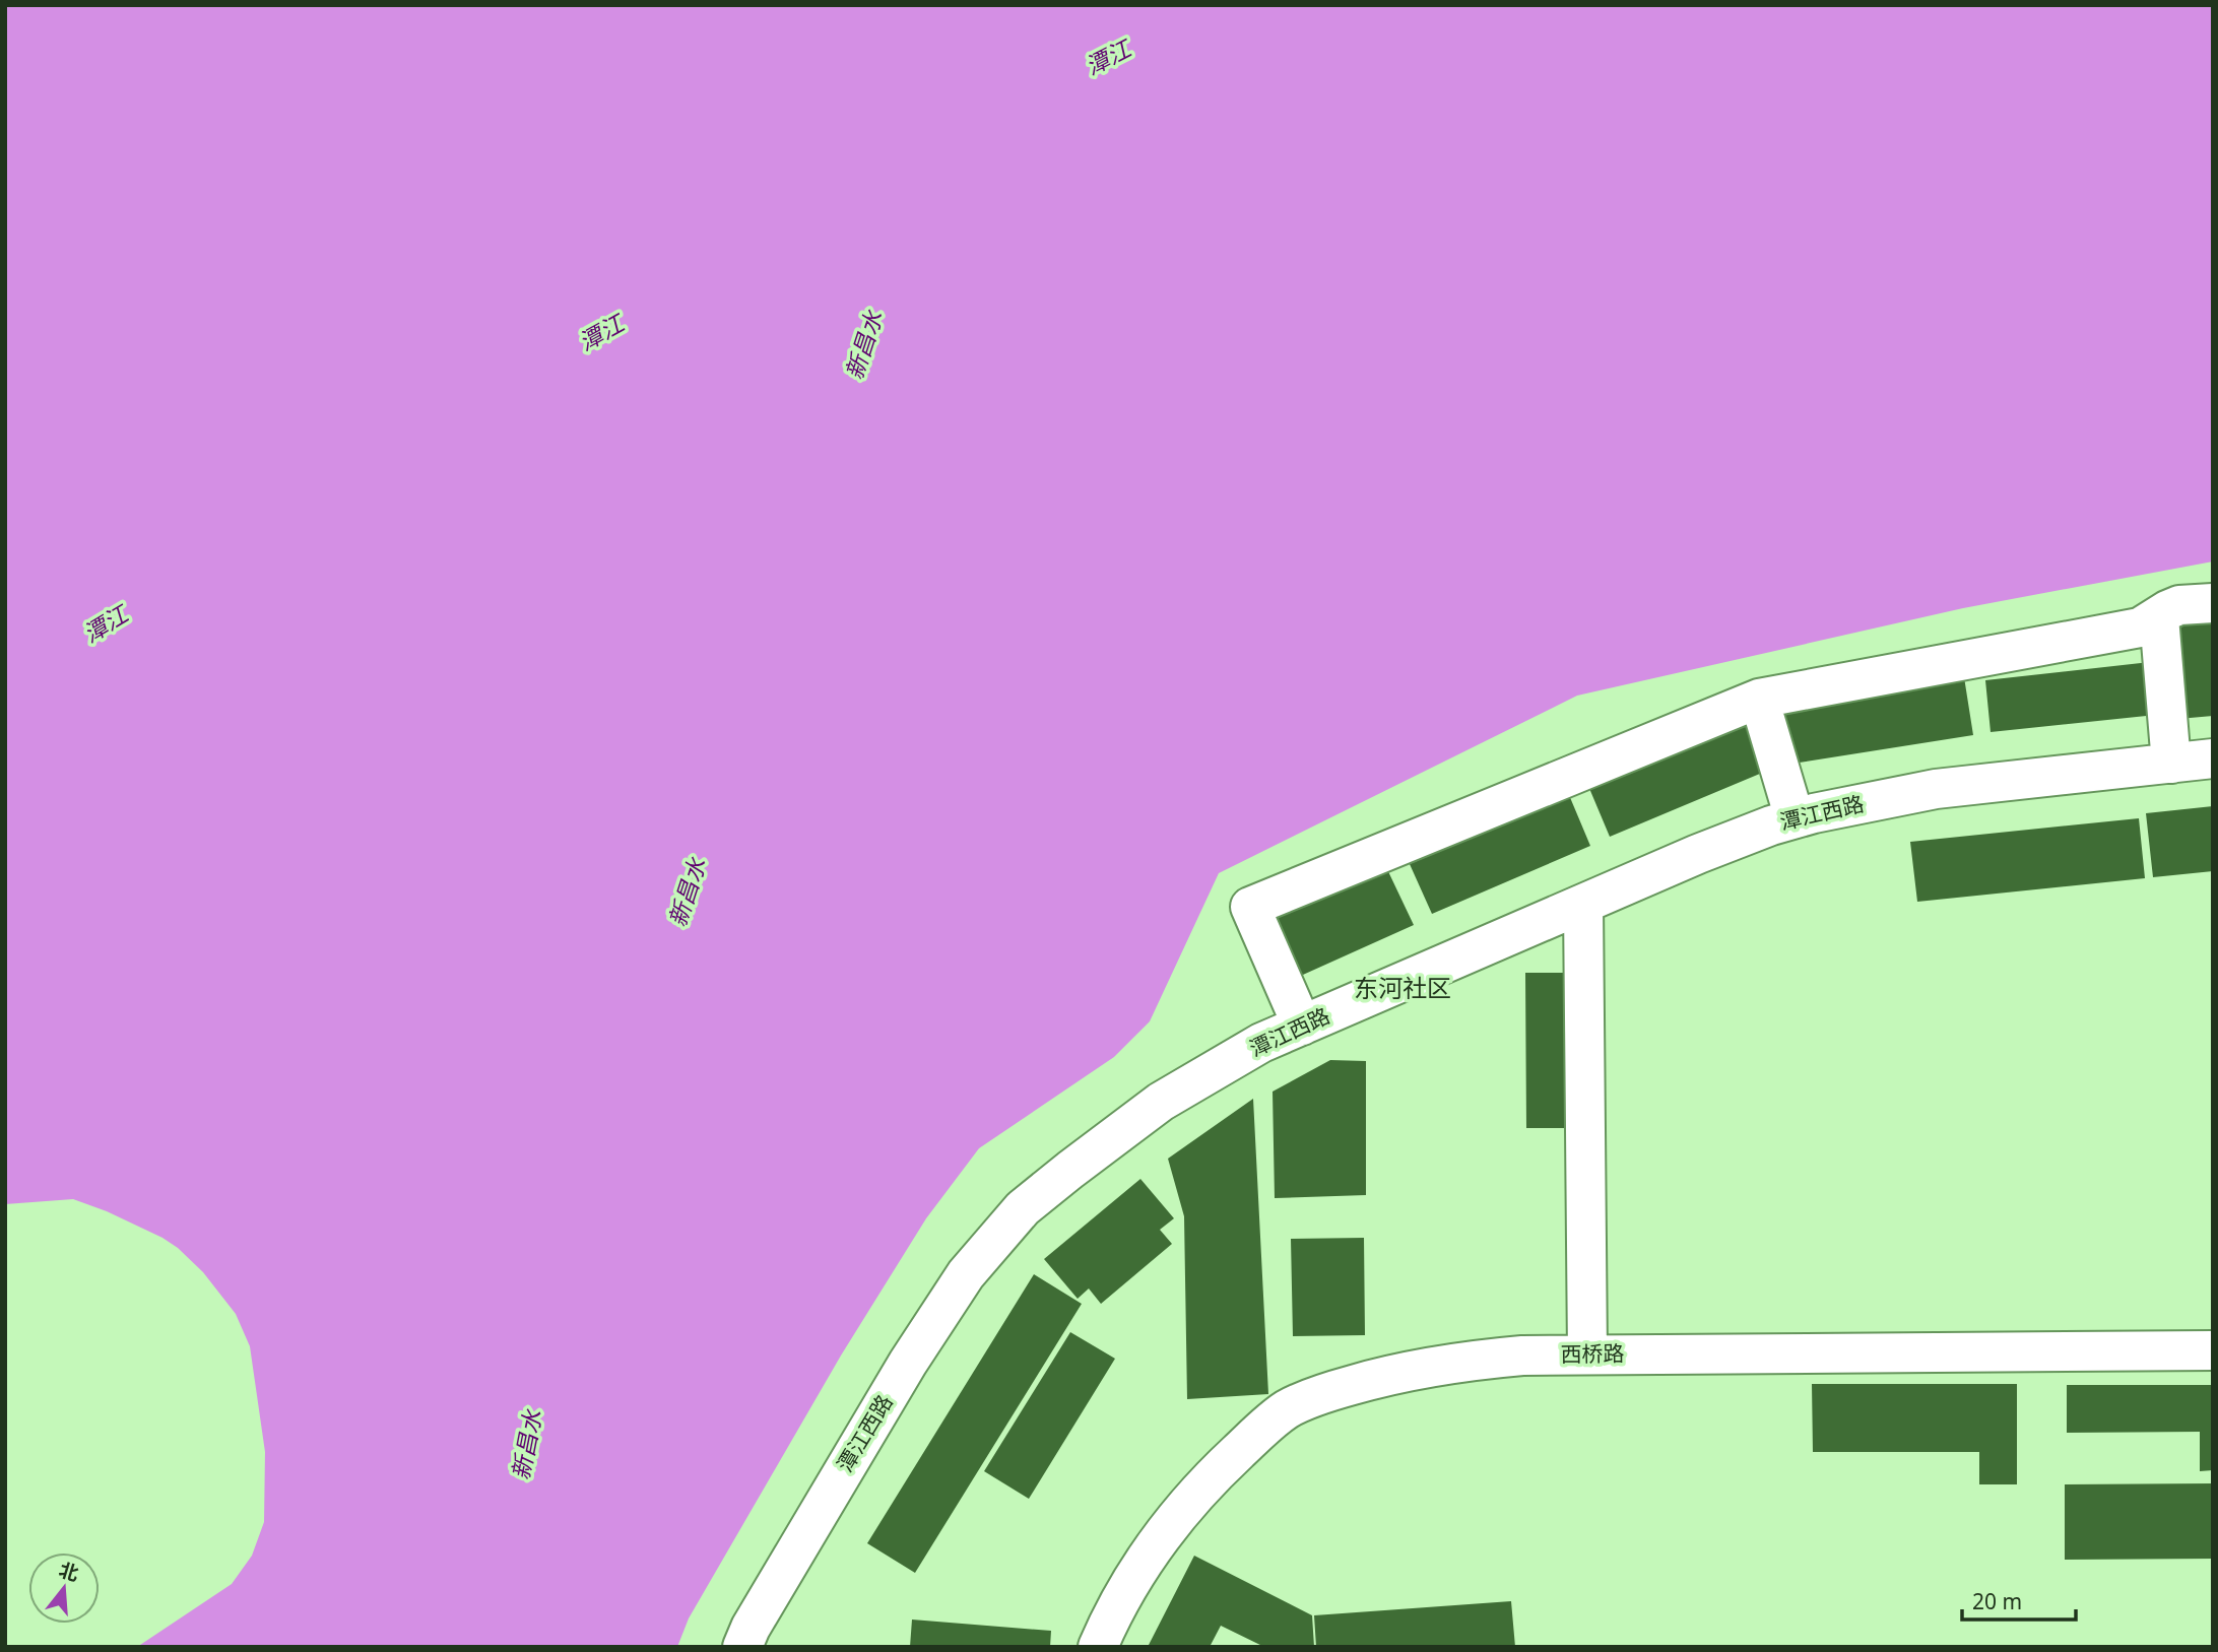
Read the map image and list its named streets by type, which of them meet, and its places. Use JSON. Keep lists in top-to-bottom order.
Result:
{
  "streets": {
    "street": ["潭江西路", "西桥路"]
  },
  "districts": ["东河社区"],
  "water": ["潭江", "新昌水"],
  "scale_bar": "20 m",
  "north": "top"
}
